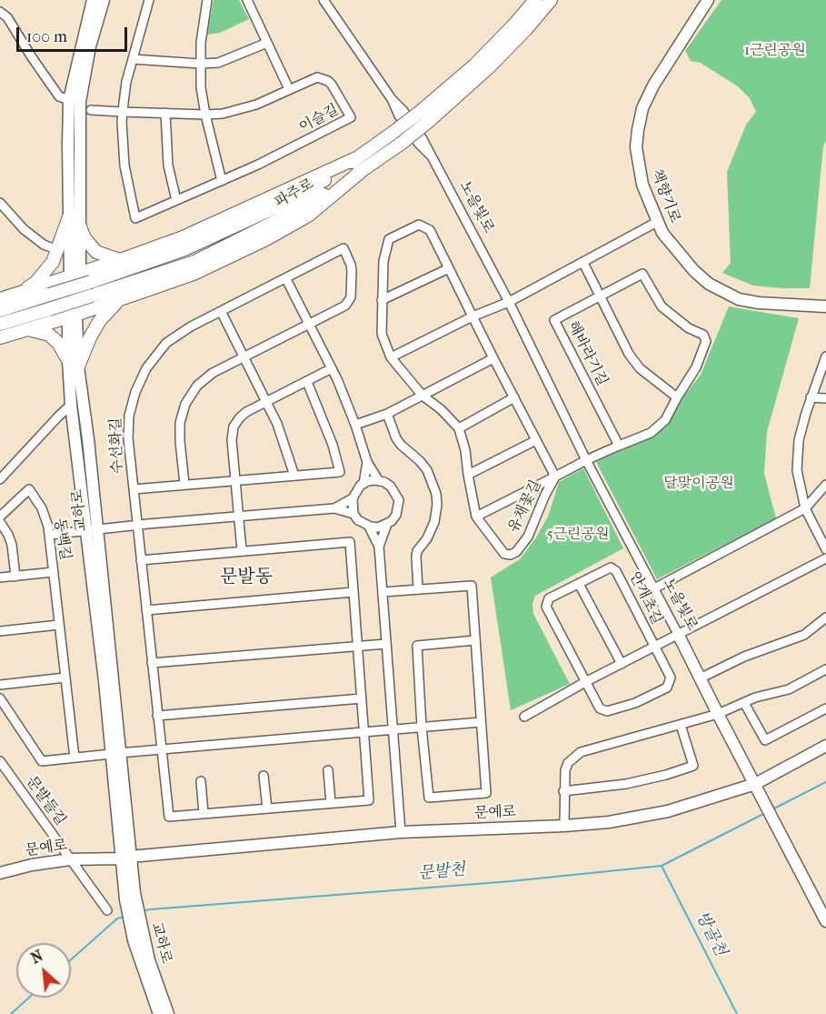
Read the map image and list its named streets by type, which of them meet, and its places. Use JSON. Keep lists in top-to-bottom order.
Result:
{
  "streets": {
    "main road": ["파주로"],
    "street": [
      "이슬길",
      "책향기로",
      "노을빛로",
      "해바라기길",
      "수선화길",
      "유채꽃길",
      "교하로",
      "동백길",
      "안개초길",
      "문발들길",
      "문예로"
    ]
  },
  "crossings": [
    ["노을빛로", "해바라기길"],
    ["노을빛로", "유채꽃길"],
    ["노을빛로", "문예로"],
    ["해바라기길", "유채꽃길"],
    ["교하로", "문예로"],
    ["문발들길", "문예로"]
  ],
  "districts": ["문발동"],
  "water": ["문발천", "방골천"],
  "parks": ["1근린공원", "달맞이공원", "5근린공원"],
  "scale_bar": "100 m",
  "north": "top left"
}
